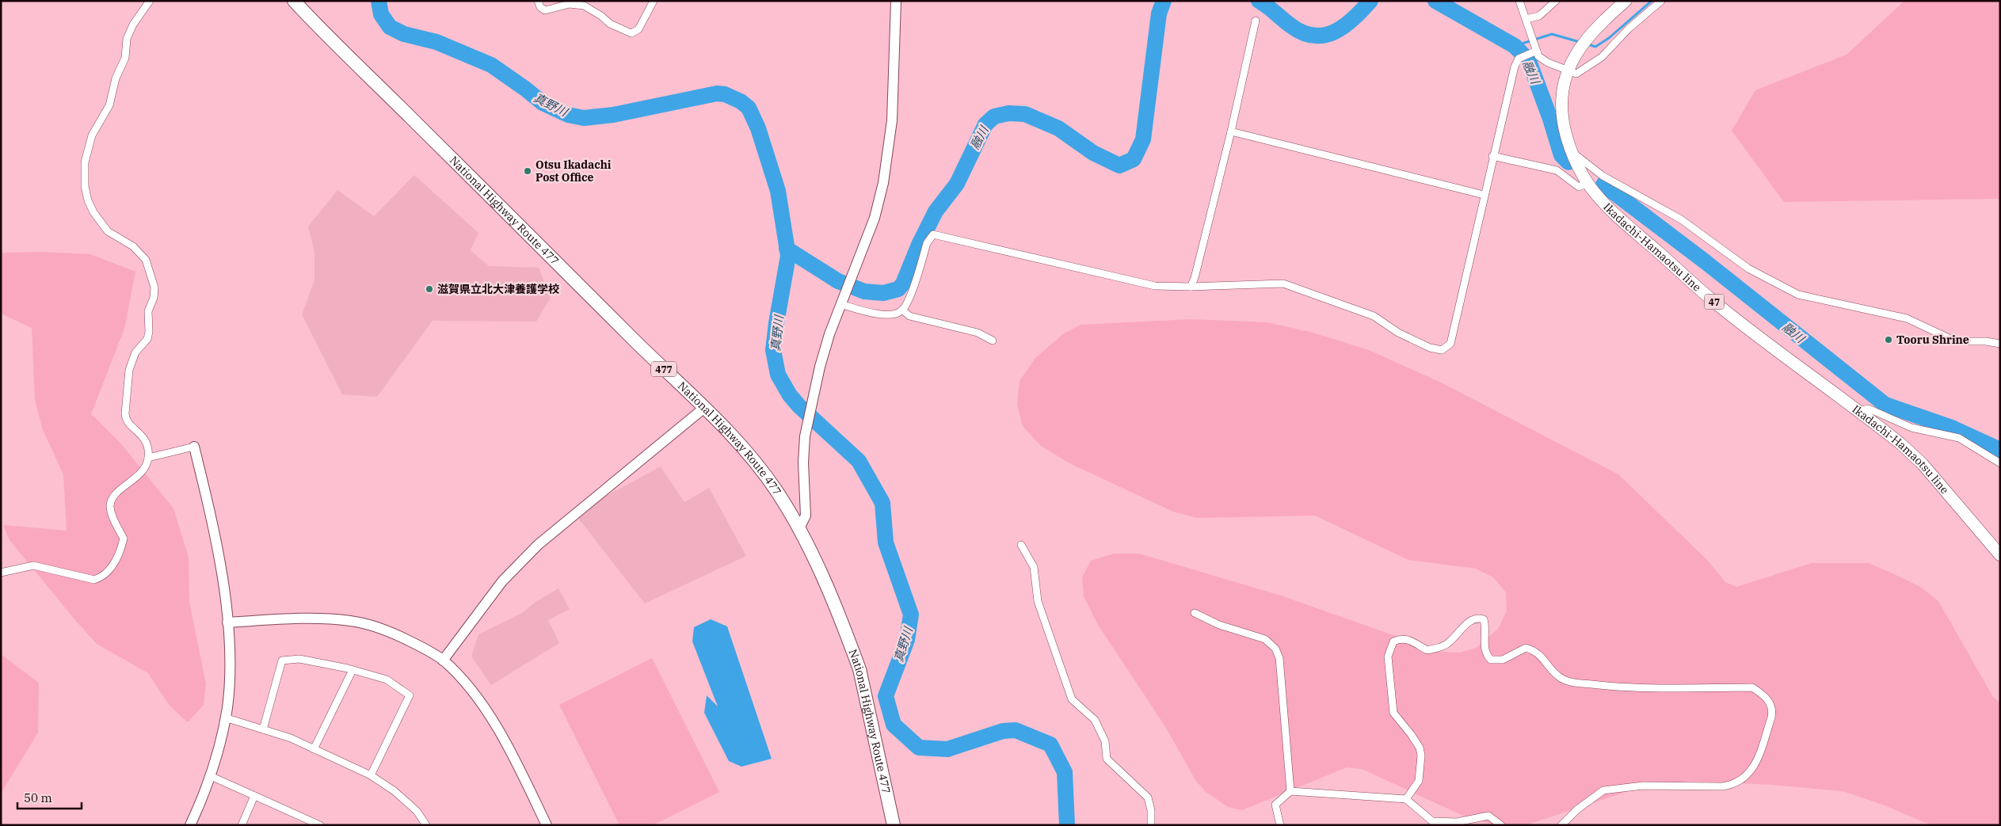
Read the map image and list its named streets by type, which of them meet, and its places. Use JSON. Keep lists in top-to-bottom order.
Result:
{
  "streets": {
    "highway": ["National Highway Route 477", "477"],
    "main road": ["Ikadachi-Hamaotsu line", "47"]
  },
  "water": ["融川", "真野川"],
  "places": ["Otsu Ikadachi Post Office", "滋賀県立北大津養護学校", "Tooru Shrine"],
  "scale_bar": "50 m"
}
